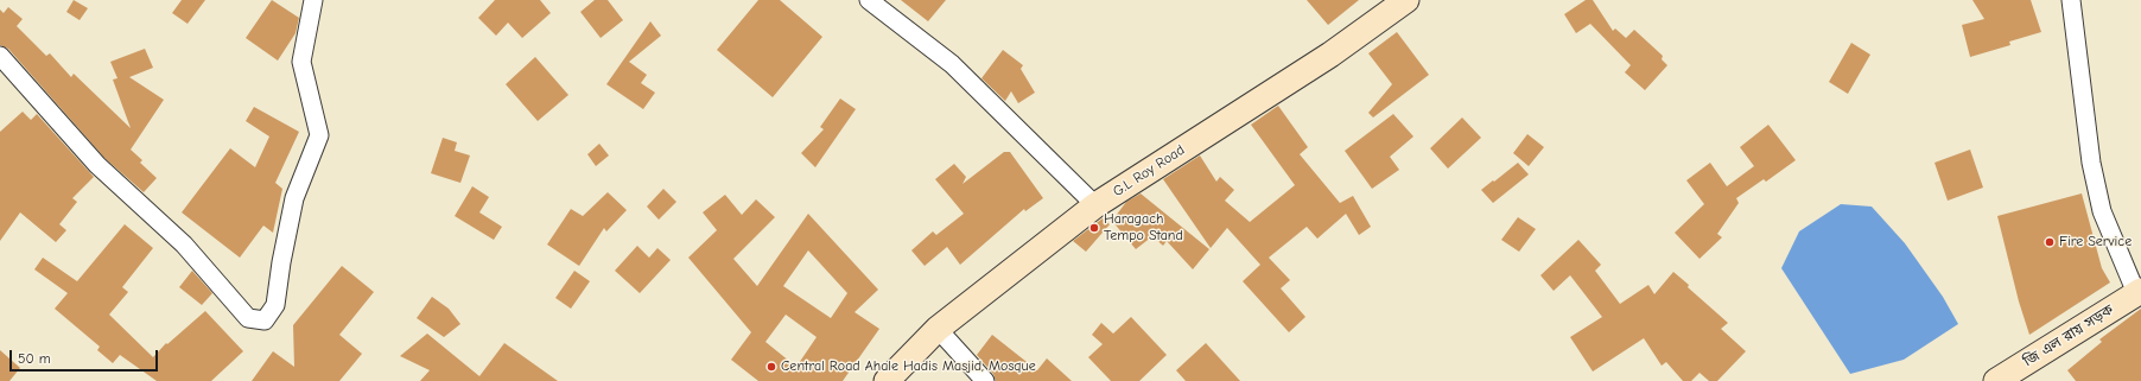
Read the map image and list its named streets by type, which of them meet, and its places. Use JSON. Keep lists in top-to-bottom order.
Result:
{
  "streets": {
    "main road": ["G.L Roy Road", "জি এল রায় সড়ক"]
  },
  "places": ["Haragach Tempo Stand", "Fire Service", "Central Road Ahale Hadis Masjid, Mosque"],
  "scale_bar": "50 m"
}
